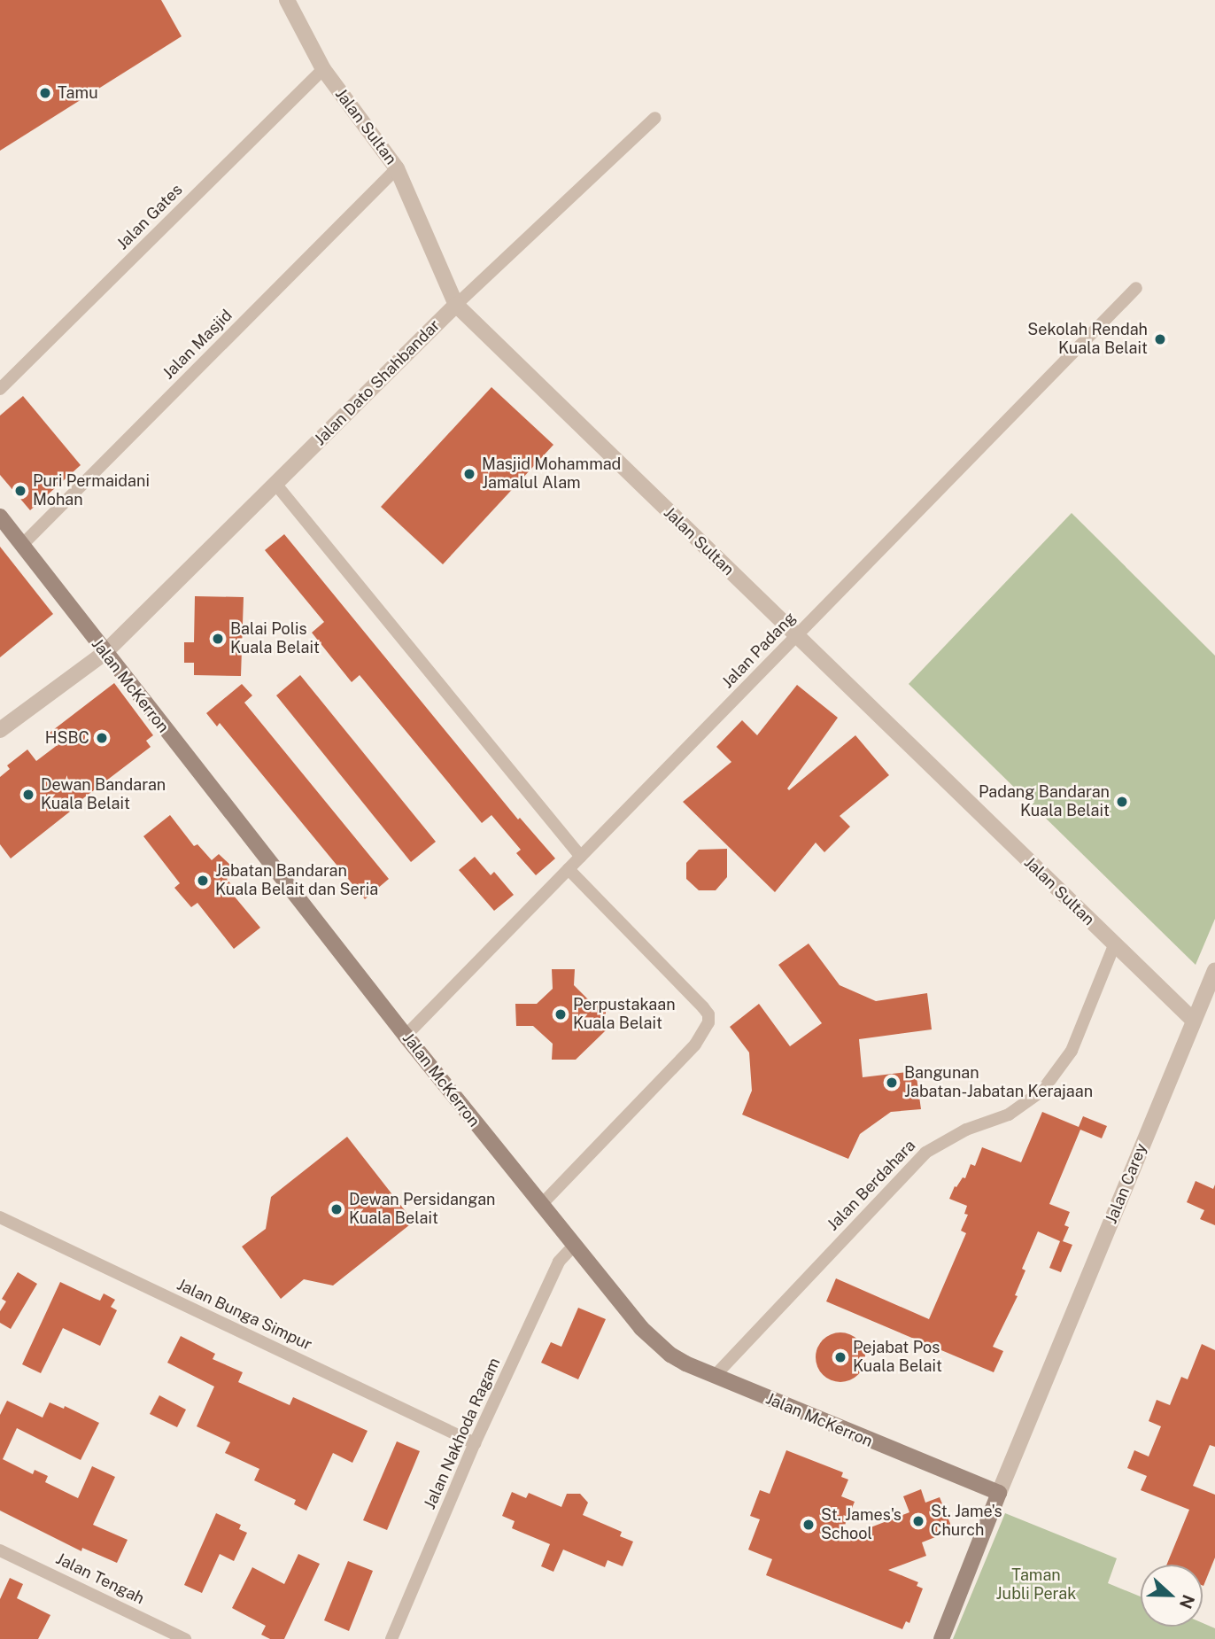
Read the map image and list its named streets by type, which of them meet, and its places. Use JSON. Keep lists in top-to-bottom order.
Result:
{
  "streets": {
    "main road": ["Jalan McKerron"],
    "street": [
      "Jalan Sultan",
      "Jalan Gates",
      "Jalan Masjid",
      "Jalan Dato Shahbandar",
      "Jalan Padang",
      "Jalan Carey",
      "Jalan Berdahara",
      "Jalan Bunga Simpur",
      "Jalan Nakhoda Ragam",
      "Jalan Tengah"
    ]
  },
  "crossings": [
    ["Jalan Sultan", "Jalan Gates"],
    ["Jalan Sultan", "Jalan Masjid"],
    ["Jalan Sultan", "Jalan Dato Shahbandar"],
    ["Jalan Sultan", "Jalan Padang"],
    ["Jalan Sultan", "Jalan Carey"],
    ["Jalan Sultan", "Jalan Berdahara"],
    ["Jalan Masjid", "Jalan McKerron"],
    ["Jalan Dato Shahbandar", "Jalan McKerron"],
    ["Jalan Padang", "Jalan McKerron"],
    ["Jalan McKerron", "Jalan Carey"],
    ["Jalan McKerron", "Jalan Berdahara"],
    ["Jalan McKerron", "Jalan Nakhoda Ragam"],
    ["Jalan Bunga Simpur", "Jalan Nakhoda Ragam"]
  ],
  "parks": ["Taman Jubli Perak"],
  "places": [
    "Tamu",
    "Sekolah Rendah Kuala Belait",
    "Masjid Mohammad Jamalul Alam",
    "Puri Permaidani Mohan",
    "Balai Polis Kuala Belait",
    "HSBC",
    "Dewan Bandaran Kuala Belait",
    "Padang Bandaran Kuala Belait",
    "Jabatan Bandaran Kuala Belait dan Seria",
    "Perpustakaan Kuala Belait",
    "Bangunan Jabatan-Jabatan Kerajaan",
    "Dewan Persidangan Kuala Belait",
    "Pejabat Pos Kuala Belait",
    "St. Jame's Church",
    "St. James's School"
  ],
  "north": "right"
}
